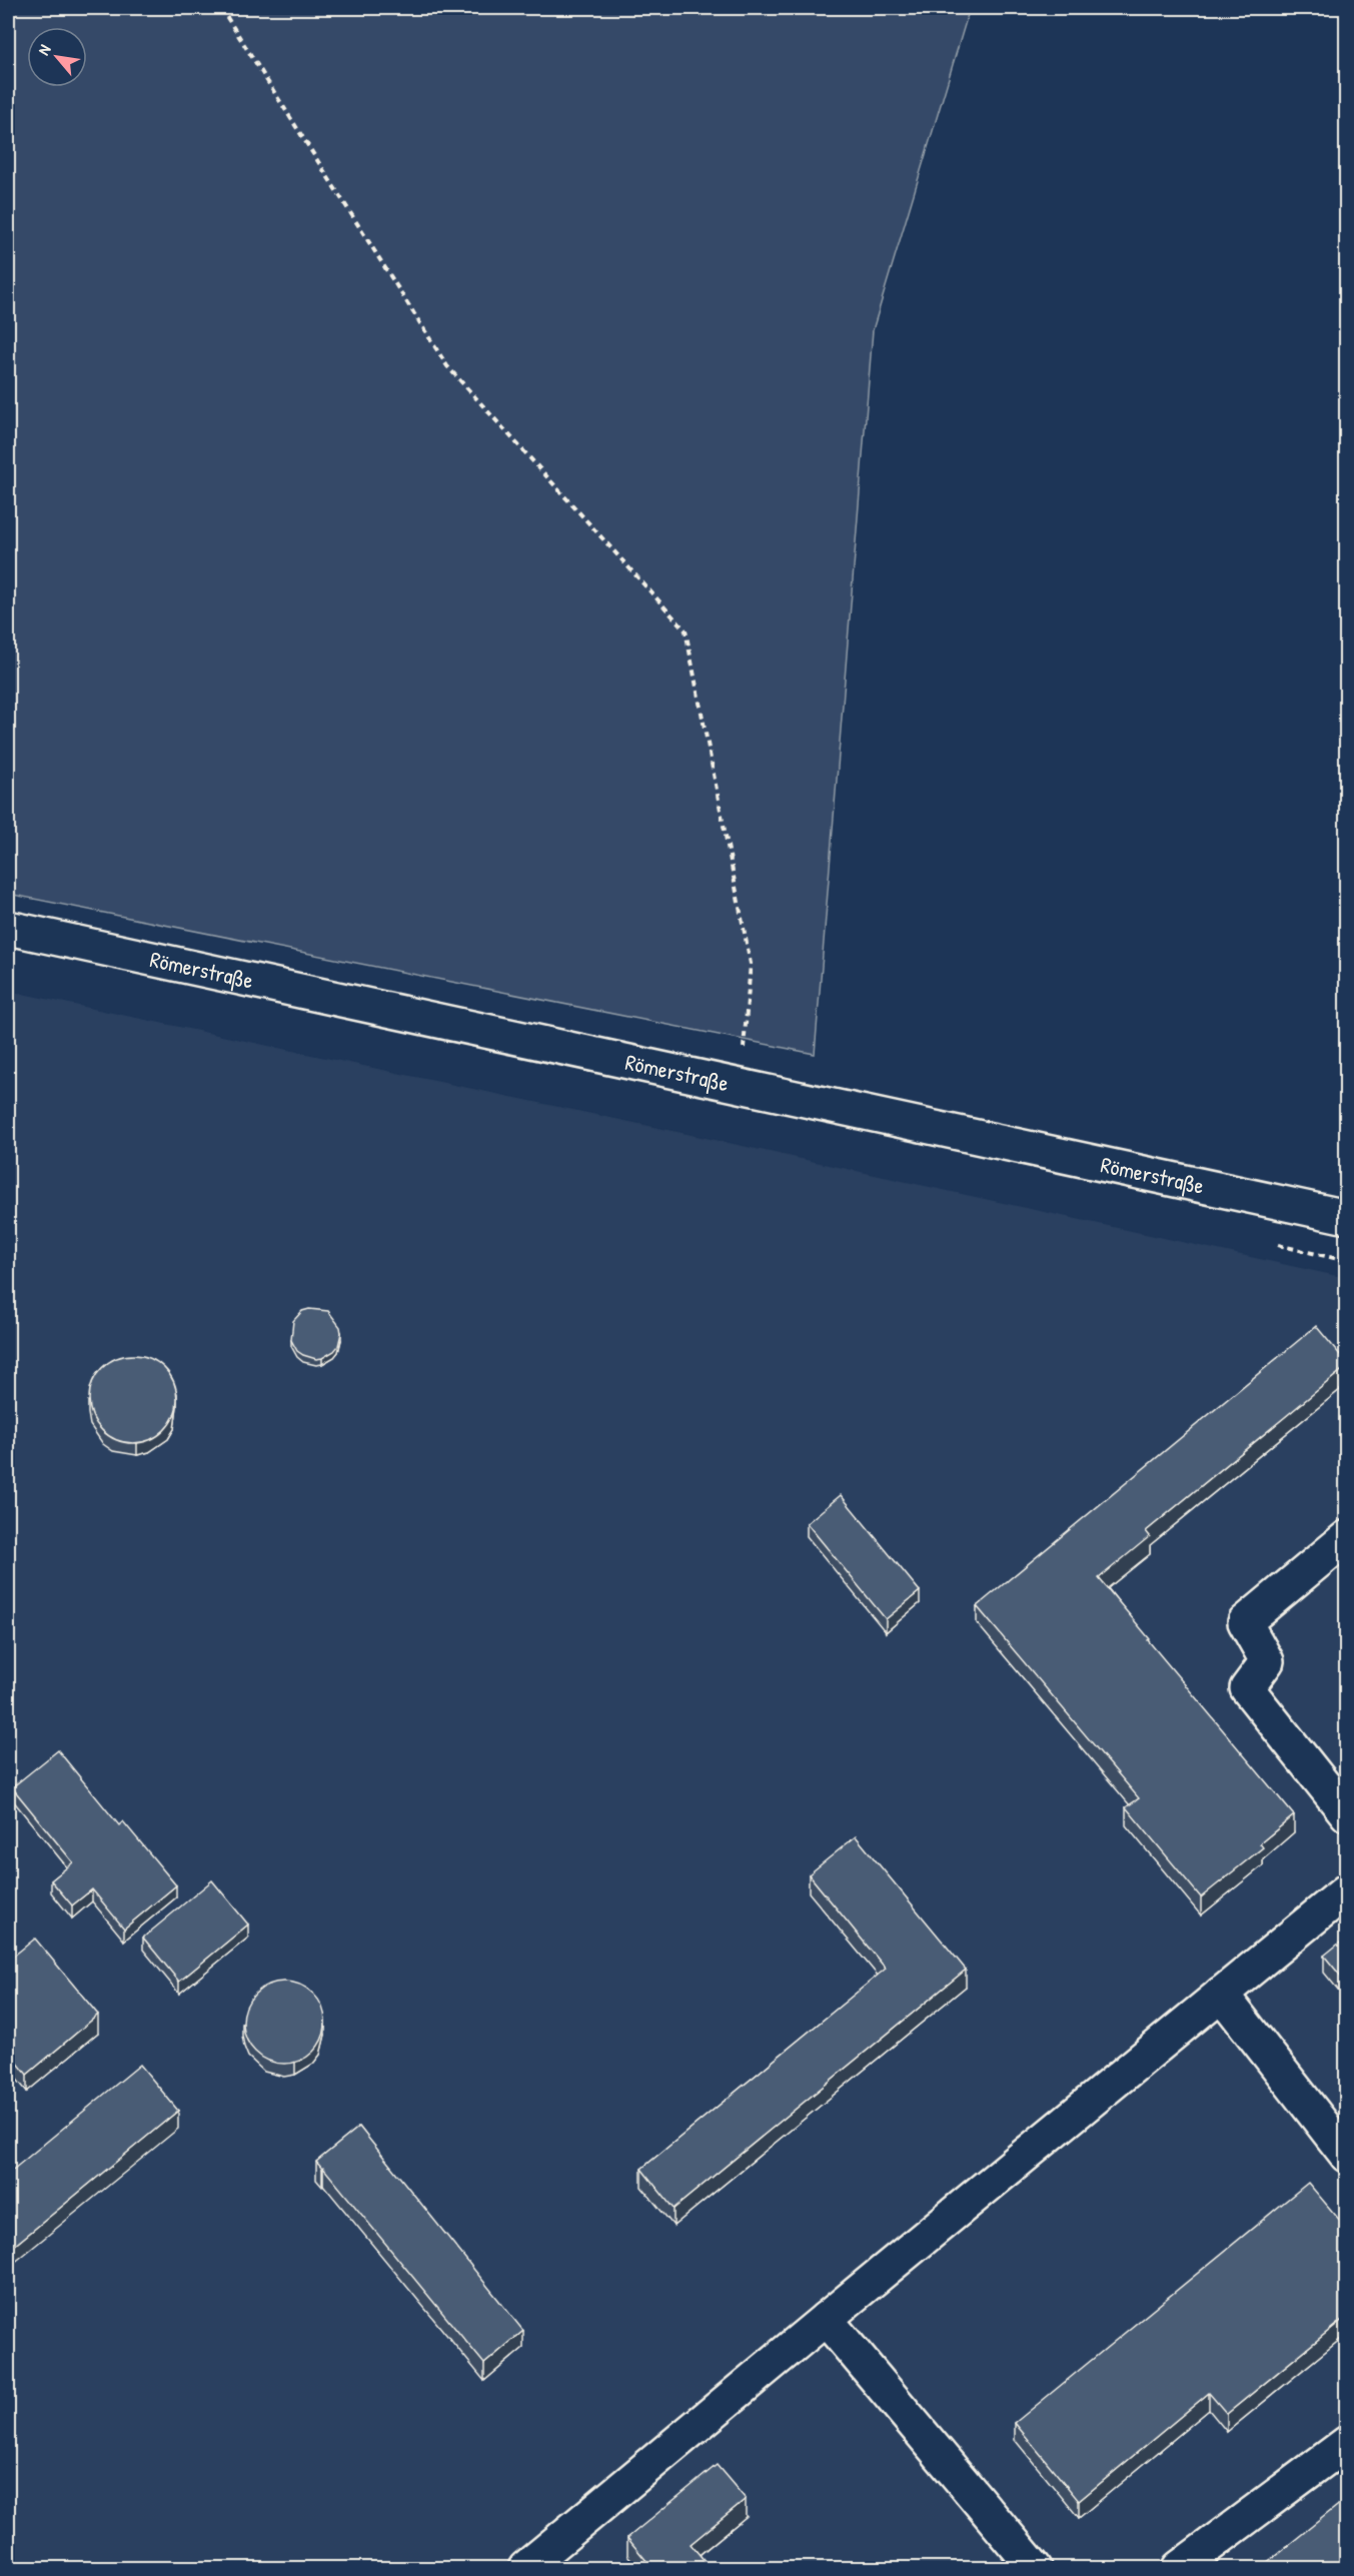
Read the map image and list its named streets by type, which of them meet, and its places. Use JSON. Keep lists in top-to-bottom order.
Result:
{
  "streets": {
    "main road": ["Römerstraße"]
  },
  "north": "top left"
}
